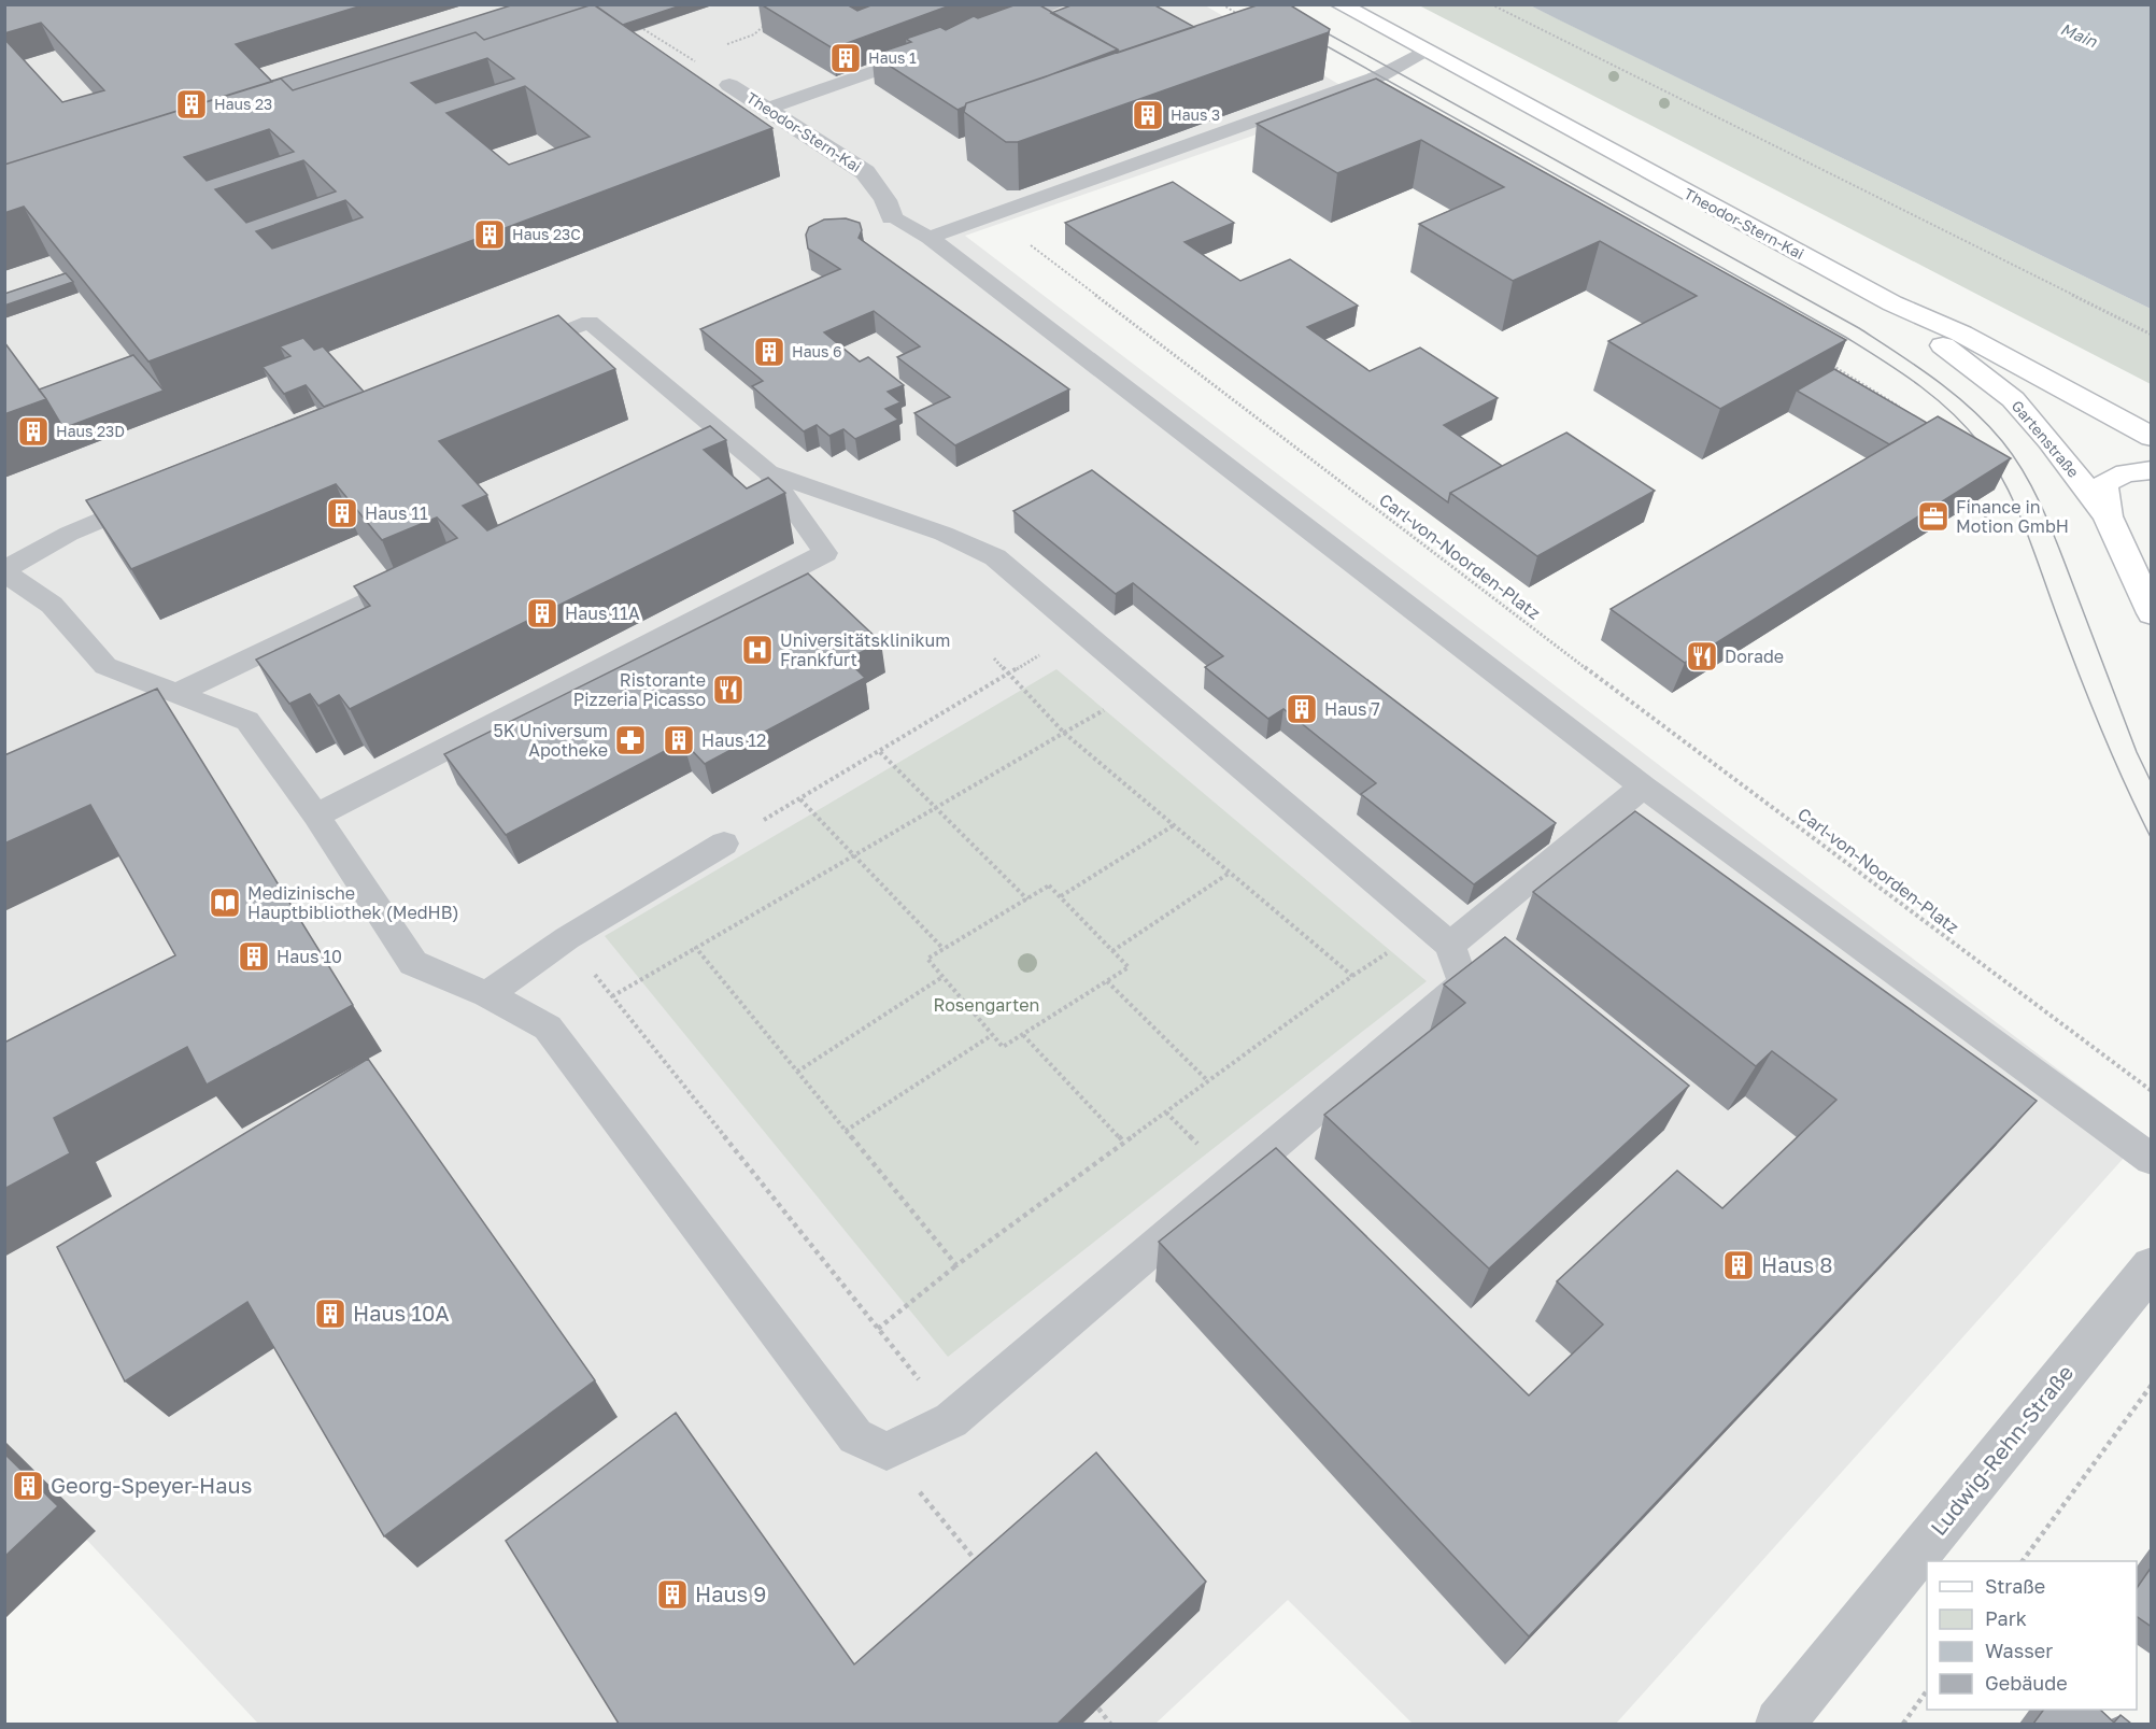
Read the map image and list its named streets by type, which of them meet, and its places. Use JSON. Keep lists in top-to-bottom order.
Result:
{
  "streets": {
    "main road": ["Theodor-Stern-Kai", "Gartenstraße"],
    "street": ["Ludwig-Rehn-Straße"],
    "path": ["Carl-von-Noorden-Platz"]
  },
  "crossings": [
    ["Theodor-Stern-Kai", "Gartenstraße"]
  ],
  "water": ["Main"],
  "parks": ["Rosengarten"],
  "places": {
    "building": [
      "Haus 1",
      "Haus 23",
      "Haus 3",
      "Haus 23C",
      "Haus 6",
      "Haus 23D",
      "Haus 11",
      "Haus 11A",
      "Haus 7",
      "Haus 12",
      "Haus 10",
      "Haus 8",
      "Haus 10A",
      "Georg-Speyer-Haus",
      "Haus 9"
    ],
    "office": ["Finance in Motion GmbH"],
    "hospital": ["Universitätsklinikum Frankfurt"],
    "restaurant": ["Dorade", "Ristorante Pizzeria Picasso"],
    "pharmacy": ["5K Universum Apotheke"],
    "library": ["Medizinische Hauptbibliothek (MedHB)"]
  },
  "legend": [
    "Straße",
    "Park",
    "Wasser",
    "Gebäude"
  ]
}
